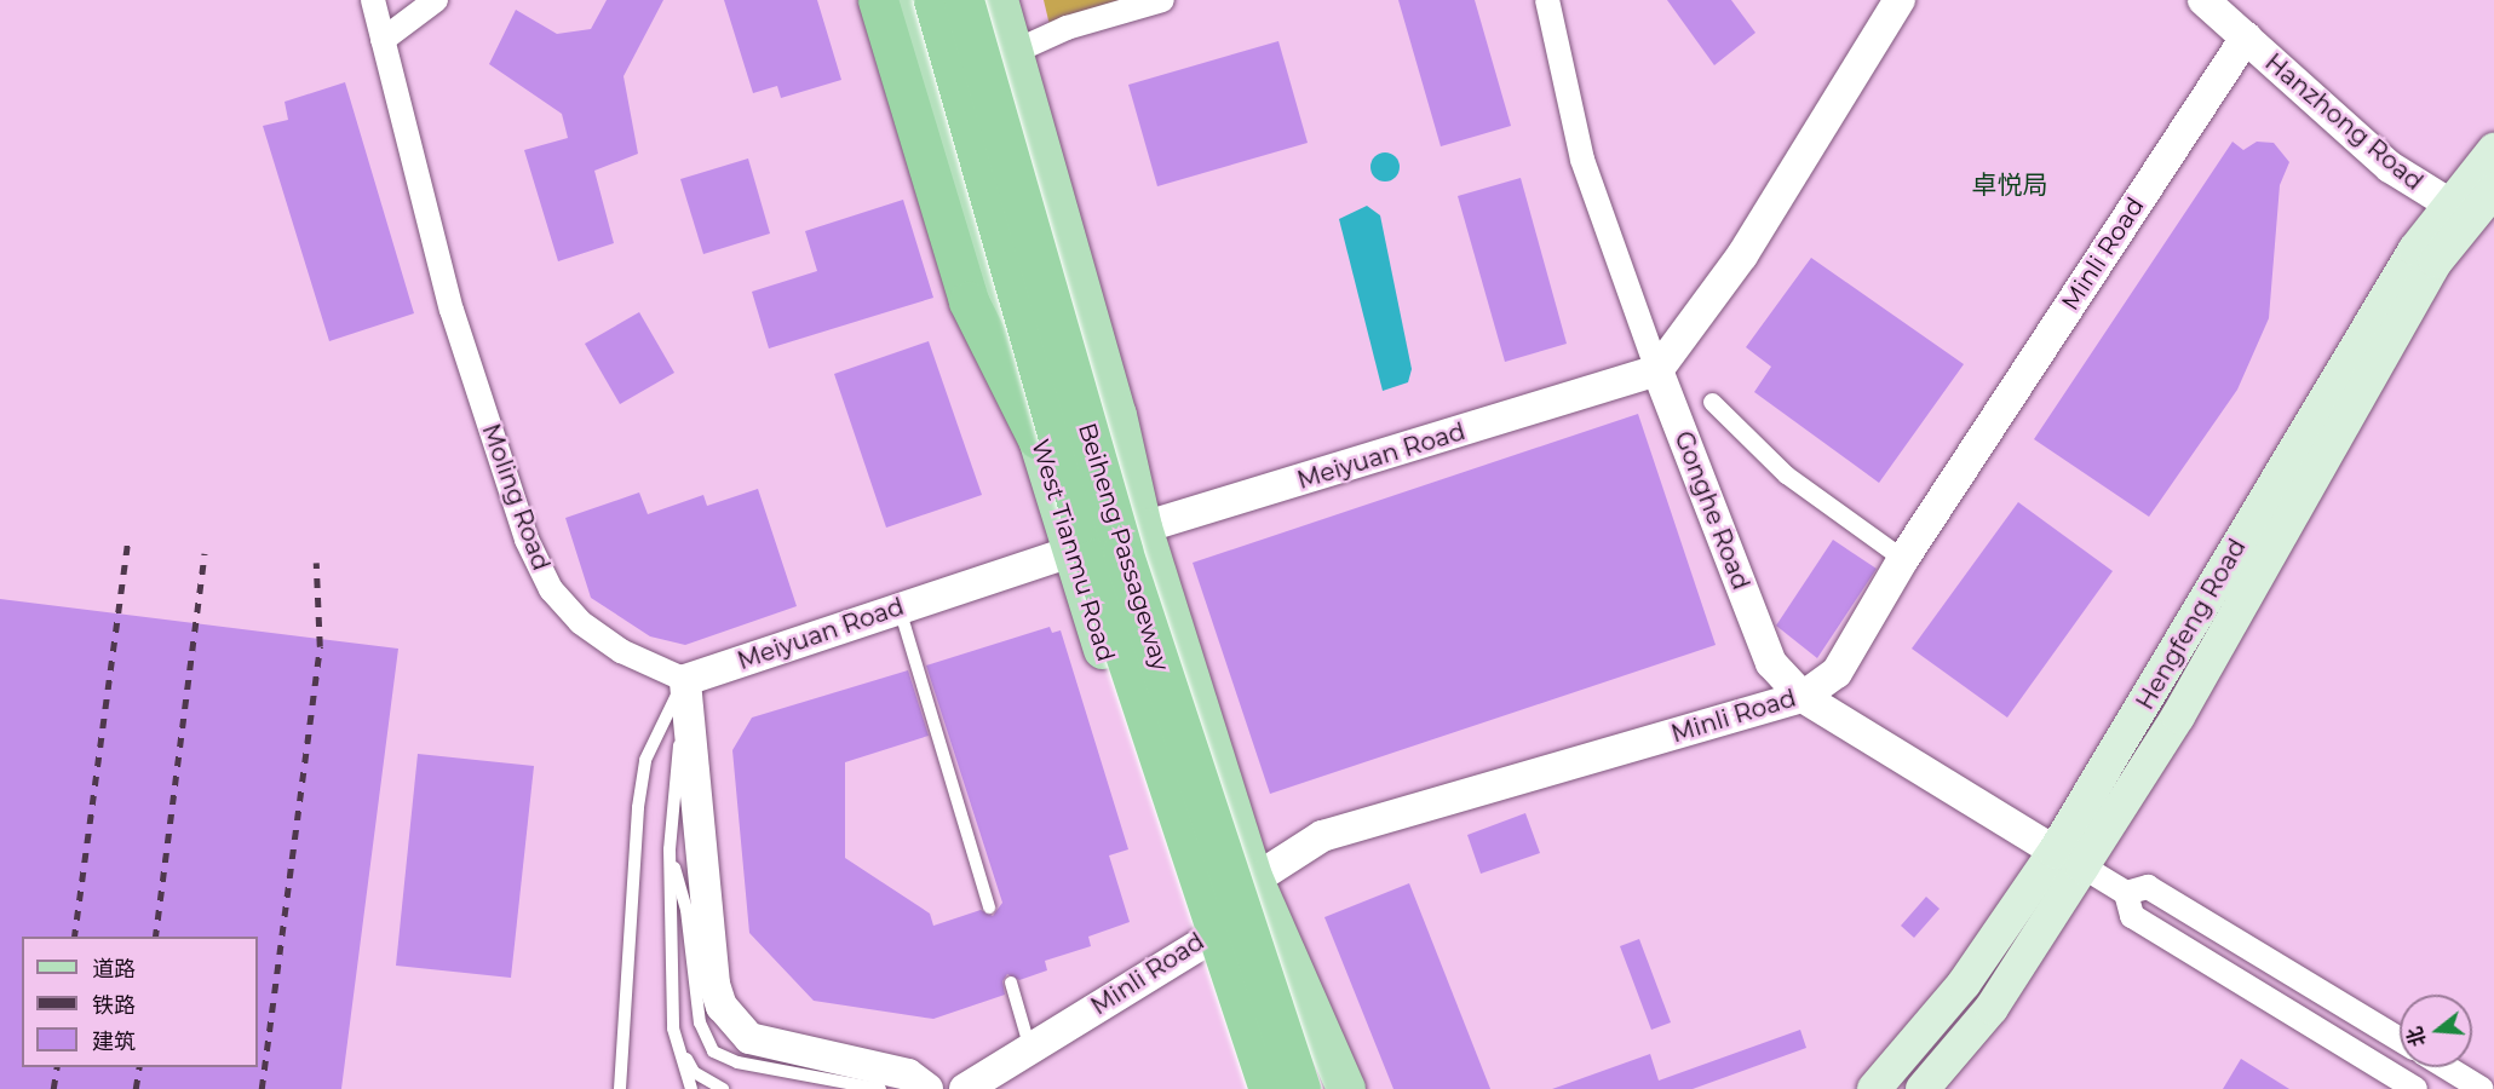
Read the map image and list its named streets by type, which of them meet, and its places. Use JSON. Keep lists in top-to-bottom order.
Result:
{
  "streets": {
    "highway": ["Beiheng Passageway"],
    "main road": ["West Tianmu Road", "Hengfeng Road"],
    "street": [
      "Hanzhong Road",
      "Minli Road",
      "Meiyuan Road",
      "Moling Road",
      "Gonghe Road"
    ]
  },
  "crossings": [
    ["Hanzhong Road", "Minli Road"],
    ["Hanzhong Road", "Hengfeng Road"],
    ["Minli Road", "Gonghe Road"],
    ["Minli Road", "West Tianmu Road"],
    ["Meiyuan Road", "Moling Road"],
    ["Meiyuan Road", "Gonghe Road"],
    ["Meiyuan Road", "West Tianmu Road"],
    ["Gonghe Road", "Hengfeng Road"],
    ["Beiheng Passageway", "West Tianmu Road"]
  ],
  "districts": ["卓悦局"],
  "legend": ["道路", "铁路", "建筑"],
  "north": "left"
}
